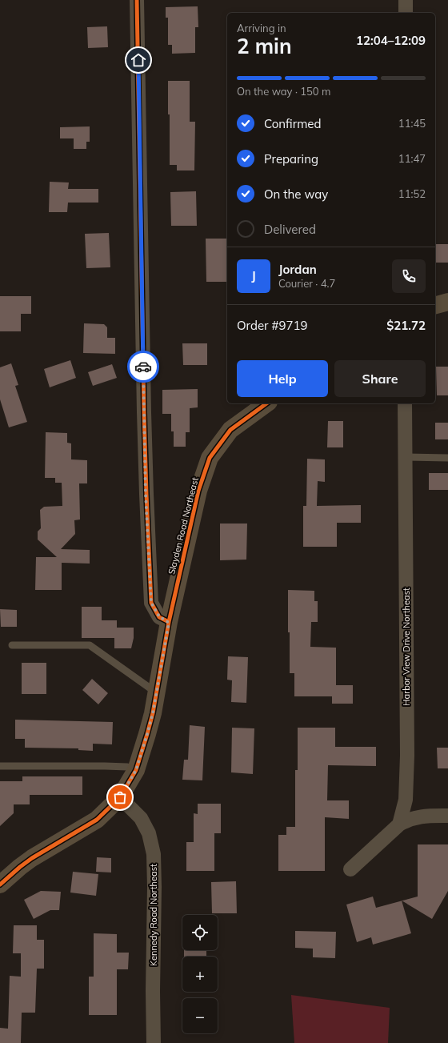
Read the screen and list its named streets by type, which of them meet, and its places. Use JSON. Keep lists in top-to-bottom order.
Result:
{
  "streets": {
    "street": ["Slayden Road Northeast", "Harbor View Drive Northeast", "Kennedy Road Northeast"]
  },
  "crossings": [
    ["Slayden Road Northeast", "Kennedy Road Northeast"]
  ],
  "page": {
    "heading": ["2 min", "Arriving in", "12:04–12:09"],
    "panel": [
      "Jordan",
      "Courier · 4.7",
      "Order #9719",
      "$21.72"
    ],
    "bar": "On the way · 150 m",
    "list": [
      ["Confirmed", "11:45"],
      ["Preparing", "11:47"],
      ["On the way", "11:52"],
      "Delivered"
    ],
    "round": "J",
    "buttons": ["Help", "Share"],
    "map_buttons": ["+", "−"]
  }
}
